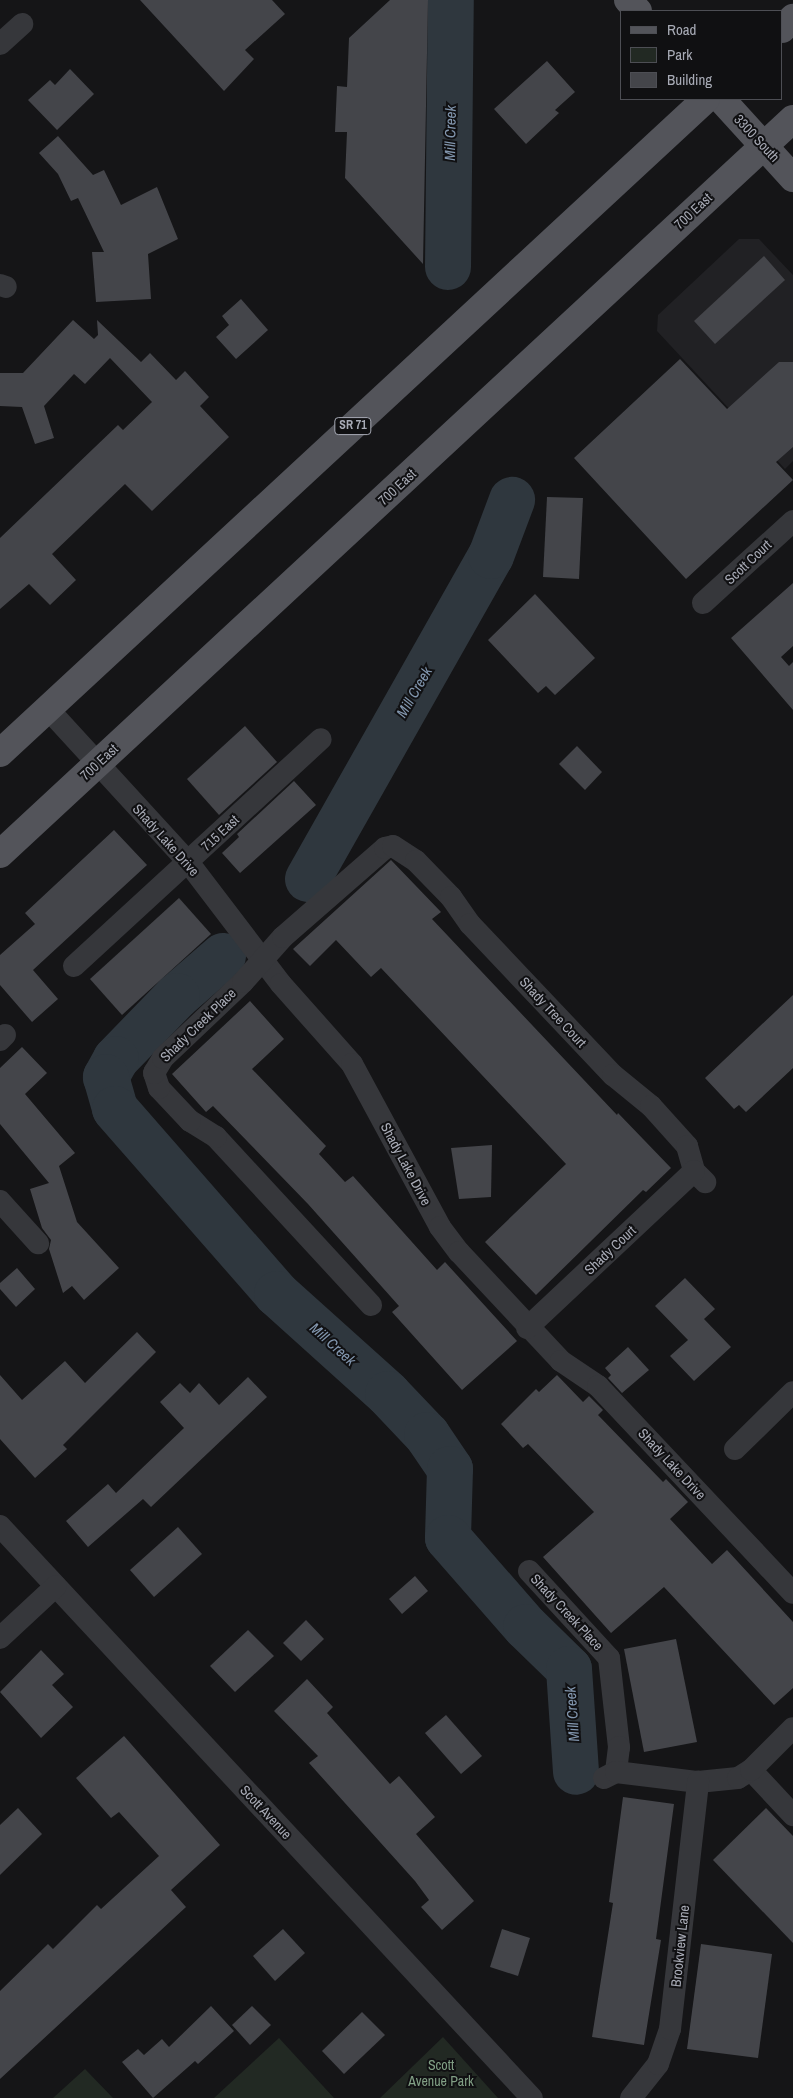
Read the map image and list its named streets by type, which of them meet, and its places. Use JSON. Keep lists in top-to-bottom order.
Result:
{
  "streets": {
    "main road": ["3300 South", "700 East", "SR 71"],
    "street": [
      "Scott Court",
      "715 East",
      "Shady Lake Drive",
      "Shady Tree Court",
      "Shady Creek Place",
      "Shady Court",
      "Scott Avenue",
      "Brookview Lane"
    ]
  },
  "crossings": [
    ["3300 South", "700 East"],
    ["700 East", "Shady Lake Drive"],
    ["SR 71", "Shady Lake Drive"],
    ["715 East", "Shady Lake Drive"],
    ["Shady Lake Drive", "Shady Creek Place"],
    ["Shady Lake Drive", "Shady Court"],
    ["Shady Tree Court", "Shady Creek Place"],
    ["Shady Tree Court", "Shady Court"],
    ["Shady Creek Place", "Brookview Lane"]
  ],
  "water": ["Mill Creek"],
  "parks": ["Scott Avenue Park"],
  "legend": ["Road", "Park", "Building"]
}
